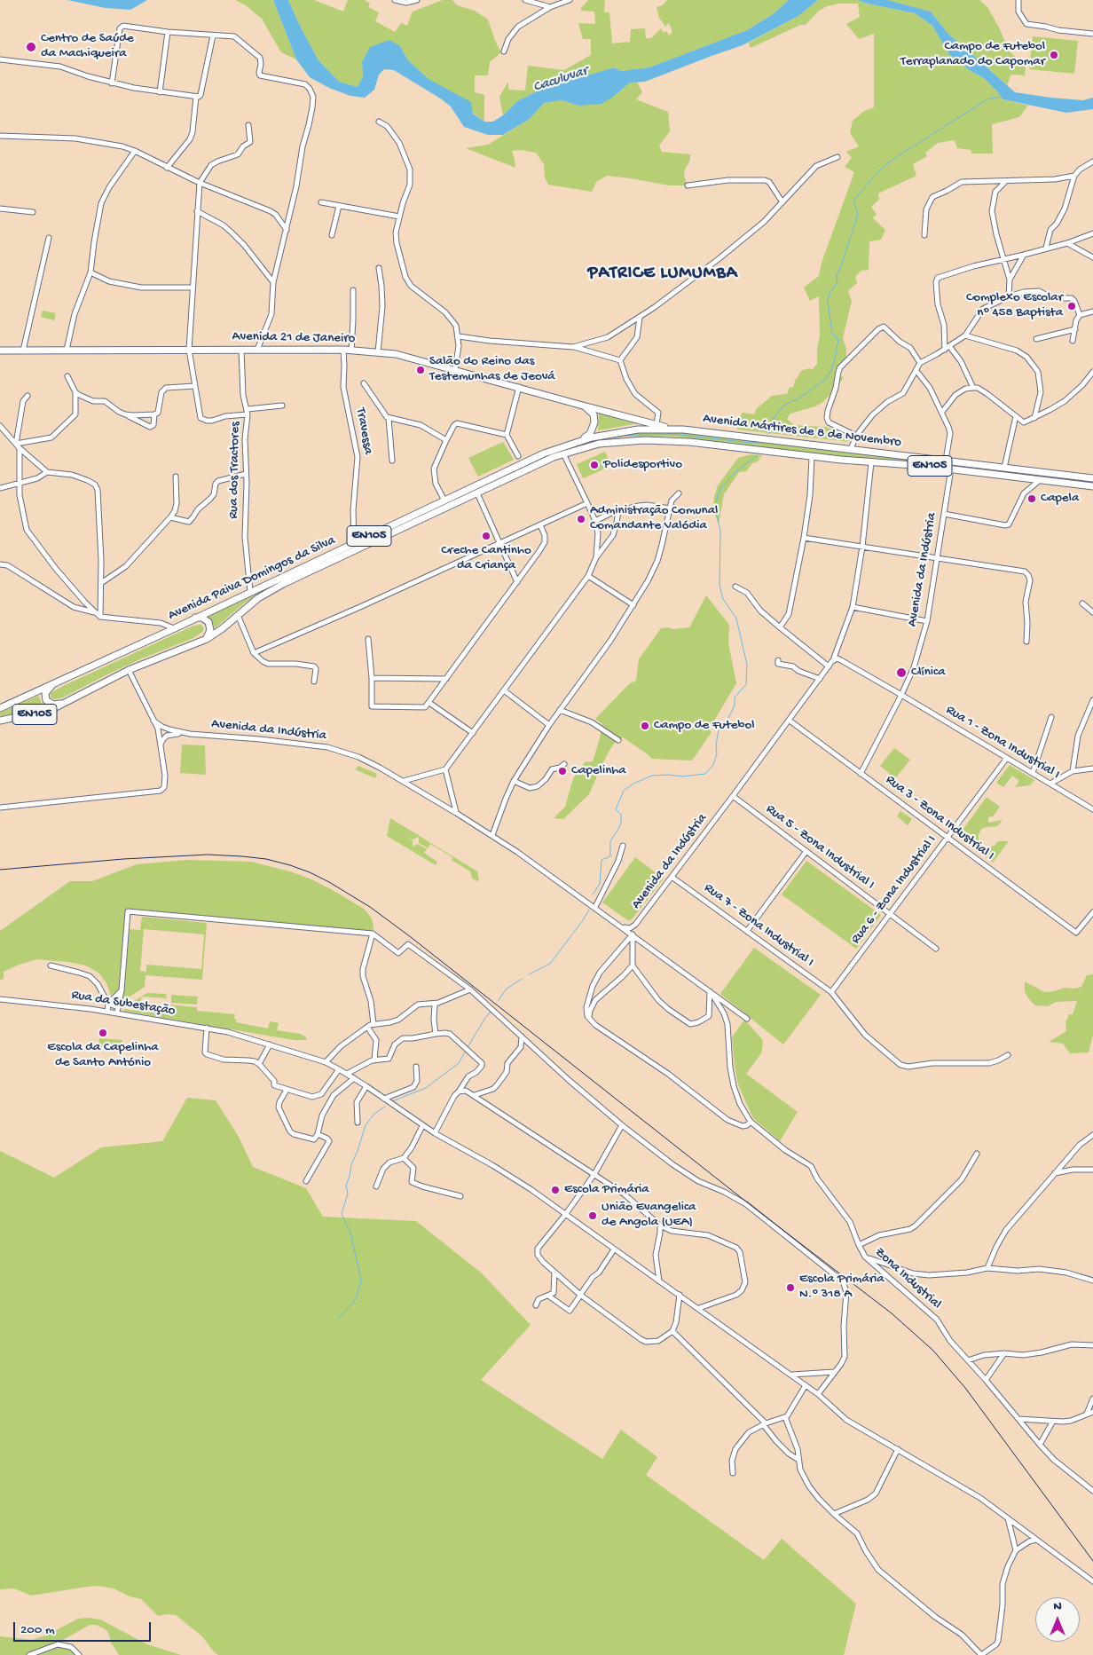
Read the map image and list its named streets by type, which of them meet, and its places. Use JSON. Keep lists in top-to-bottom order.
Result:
{
  "streets": {
    "main road": [
      "Avenida 21 de Janeiro",
      "Avenida Mártires de 8 de Novembro",
      "EN105",
      "Avenida Paiva Domingos da Silva"
    ],
    "street": [
      "Travessa",
      "Rua dos Tractores",
      "Avenida da Indústria",
      "Rua 1 - Zona Industrial I",
      "Rua 3 - Zona Industrial I",
      "Rua 5 - Zona Industrial I",
      "Rua 6 - Zona Industrial I",
      "Rua 7 - Zona Industrial I",
      "Rua da Subestação",
      "Zona Industrial"
    ]
  },
  "crossings": [
    ["Avenida 21 de Janeiro", "Travessa"],
    ["Avenida 21 de Janeiro", "Avenida Mártires de 8 de Novembro"],
    ["Avenida 21 de Janeiro", "Rua dos Tractores"],
    ["Travessa", "Avenida Paiva Domingos da Silva"],
    ["Avenida Mártires de 8 de Novembro", "Avenida da Indústria"],
    ["Avenida Mártires de 8 de Novembro", "Avenida Paiva Domingos da Silva"],
    ["Rua dos Tractores", "Avenida Paiva Domingos da Silva"],
    ["Avenida da Indústria", "Rua 1 - Zona Industrial I"],
    ["Avenida da Indústria", "Rua 3 - Zona Industrial I"],
    ["Avenida da Indústria", "Rua 5 - Zona Industrial I"],
    ["Avenida da Indústria", "Rua 7 - Zona Industrial I"],
    ["Rua 1 - Zona Industrial I", "Rua 6 - Zona Industrial I"],
    ["Rua 3 - Zona Industrial I", "Rua 6 - Zona Industrial I"],
    ["Rua 5 - Zona Industrial I", "Rua 6 - Zona Industrial I"],
    ["Rua 6 - Zona Industrial I", "Rua 7 - Zona Industrial I"]
  ],
  "districts": ["PATRICE LUMUMBA"],
  "water": ["Caculuvar"],
  "places": [
    "Centro de Saúde da Machiqueira",
    "Campo de Futebol Terraplanado do Capomar",
    "Complexo Escolar nº 458 Baptista",
    "Salão do Reino das Testemunhas de Jeová",
    "Polidesportivo",
    "Capela",
    "Administração Comunal Comandante Valódia",
    "Creche Cantinho da Criança",
    "Clínica",
    "Campo de Futebol",
    "Capelinha",
    "Escola da Capelinha de Santo António",
    "Escola Primária",
    "União Evangelica de Angola (UEA)",
    "Escola Primária N.º 318 A"
  ],
  "scale_bar": "200 m",
  "north": "top"
}
